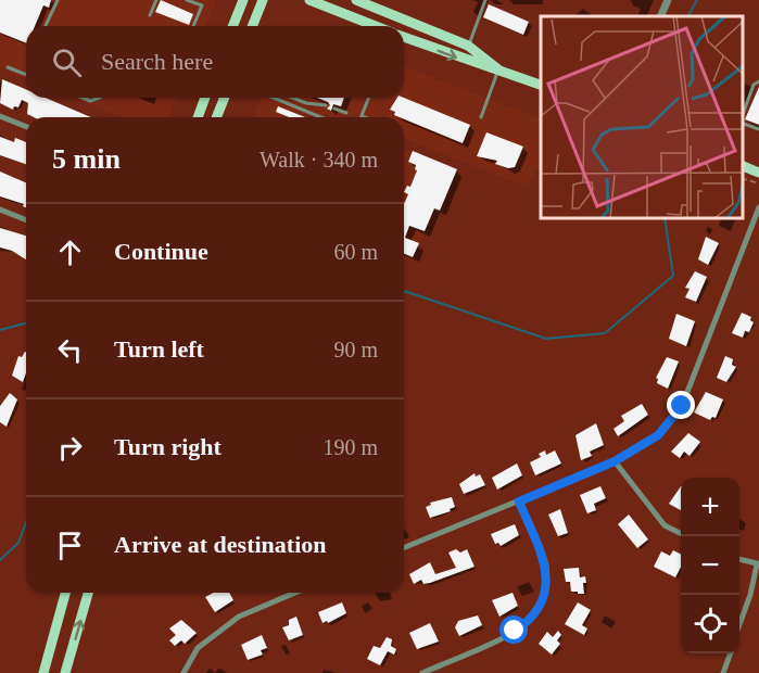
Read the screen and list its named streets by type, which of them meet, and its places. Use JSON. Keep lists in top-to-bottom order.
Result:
{
  "page": {
    "search": "Search here",
    "heading": ["5 min", "Walk · 340 m"],
    "list": [
      ["Continue", "60 m"],
      ["Turn left", "90 m"],
      ["Turn right", "190 m"],
      "Arrive at destination"
    ],
    "map_buttons": ["+", "−"]
  }
}
